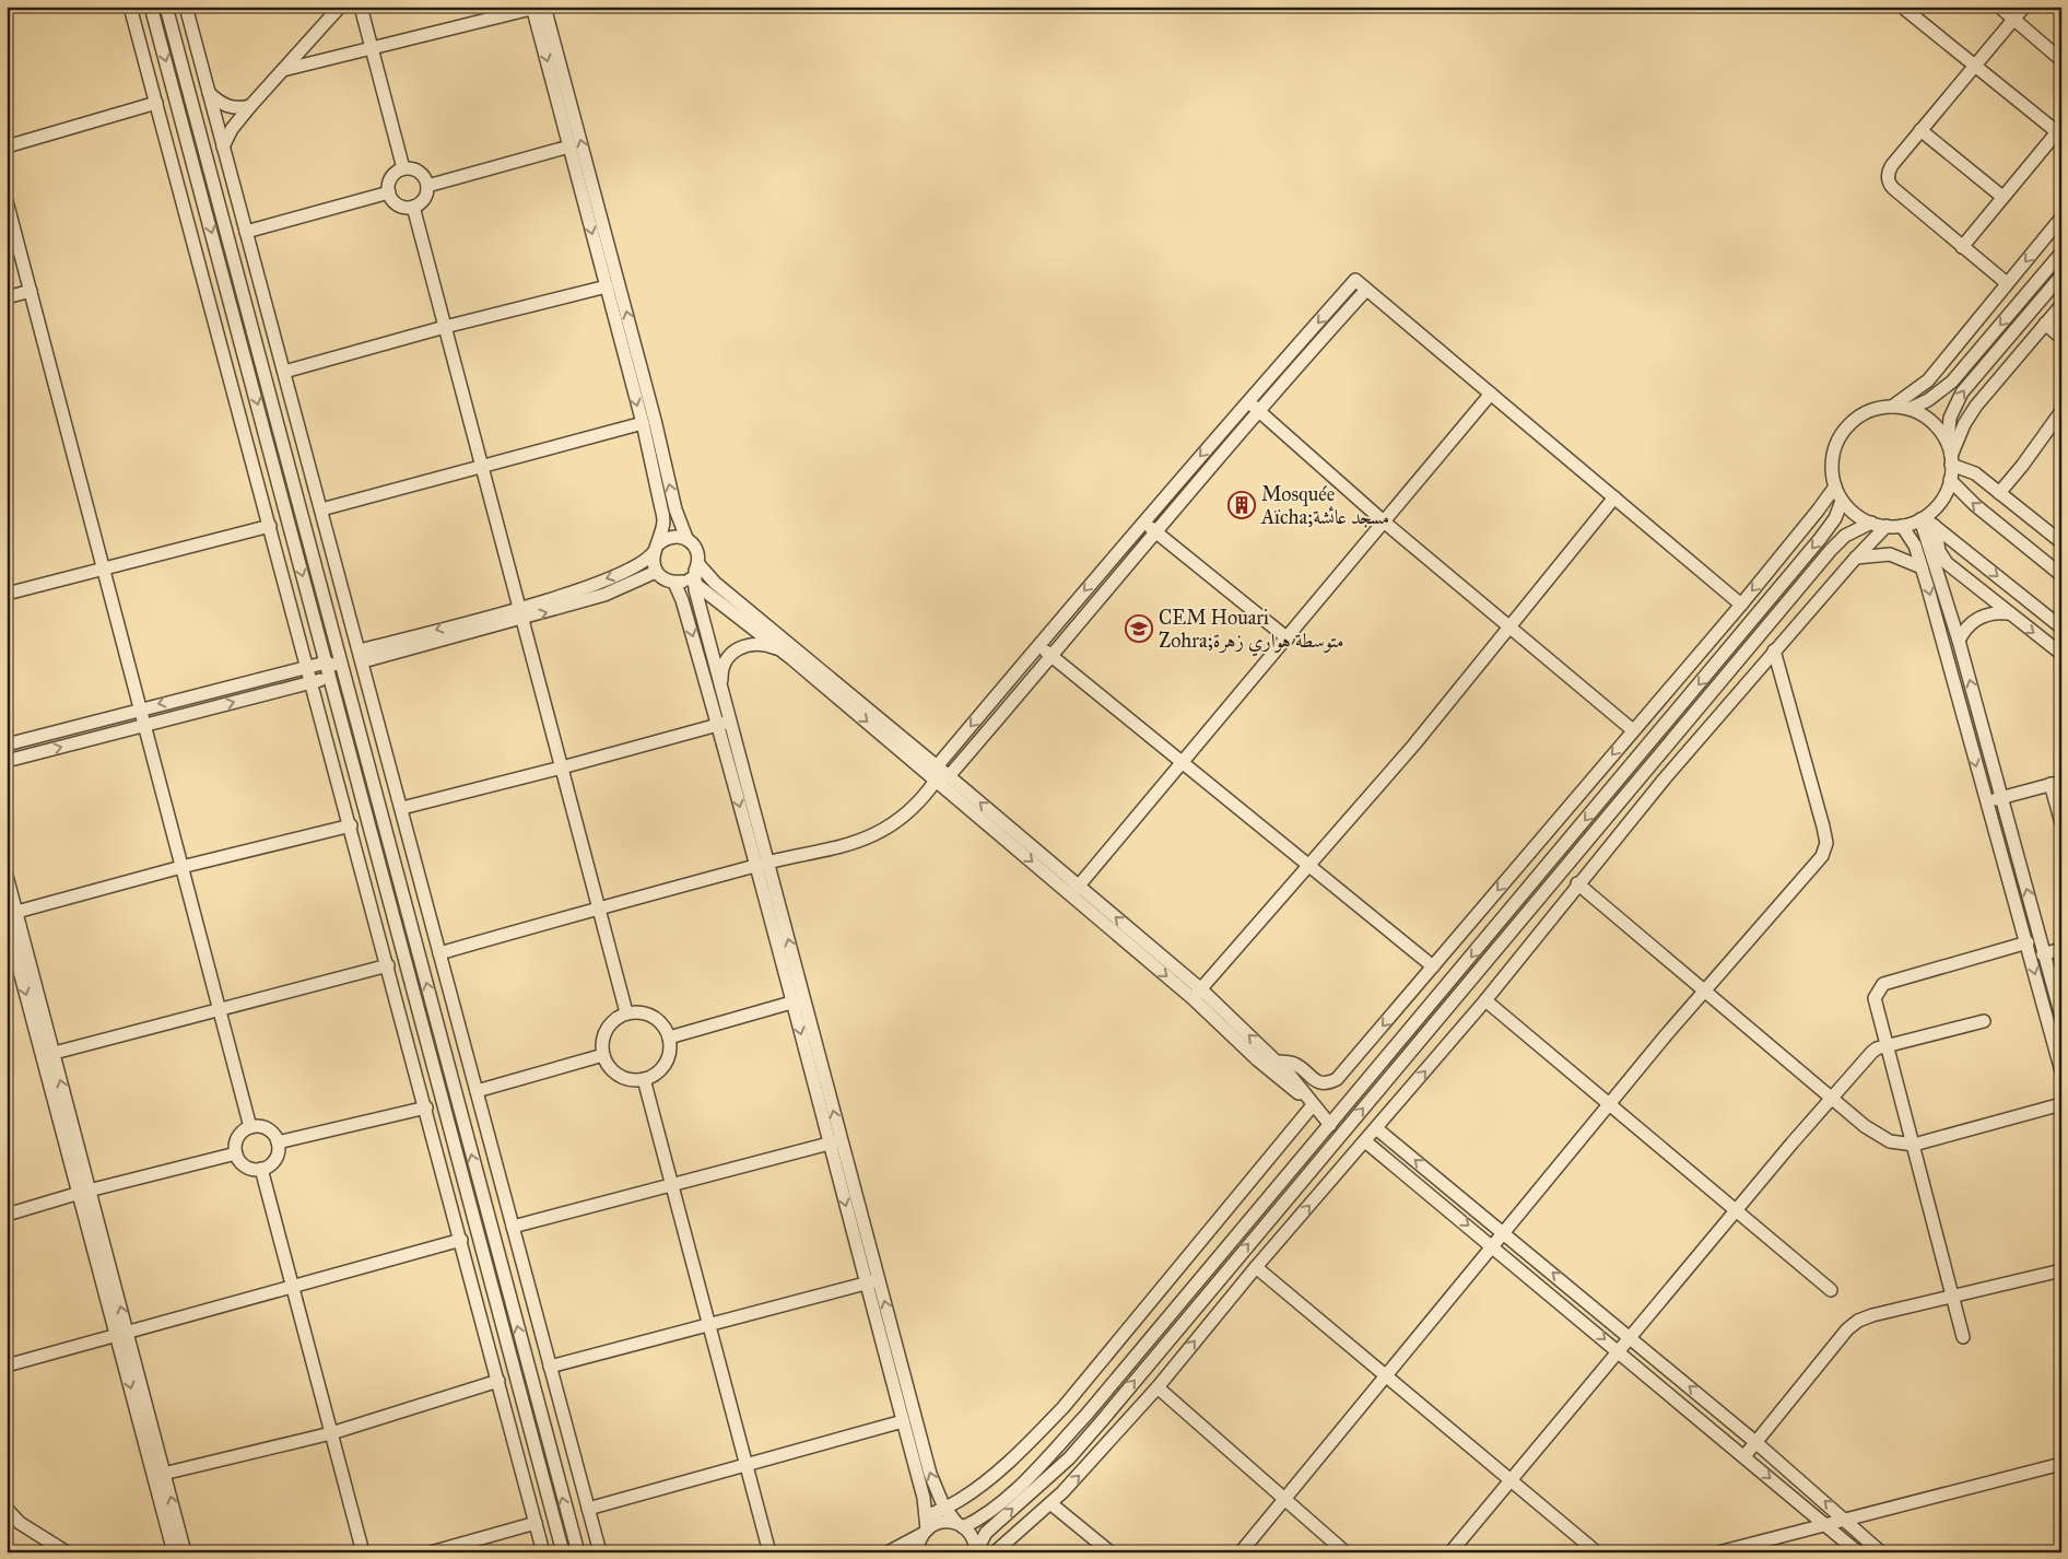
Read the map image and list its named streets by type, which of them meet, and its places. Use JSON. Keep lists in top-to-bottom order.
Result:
{
  "places": {
    "building": ["Mosquée Aïcha;مسجد عائشة"],
    "school or university": ["CEM Houari Zohra;متوسطة هواري زهرة"]
  }
}
